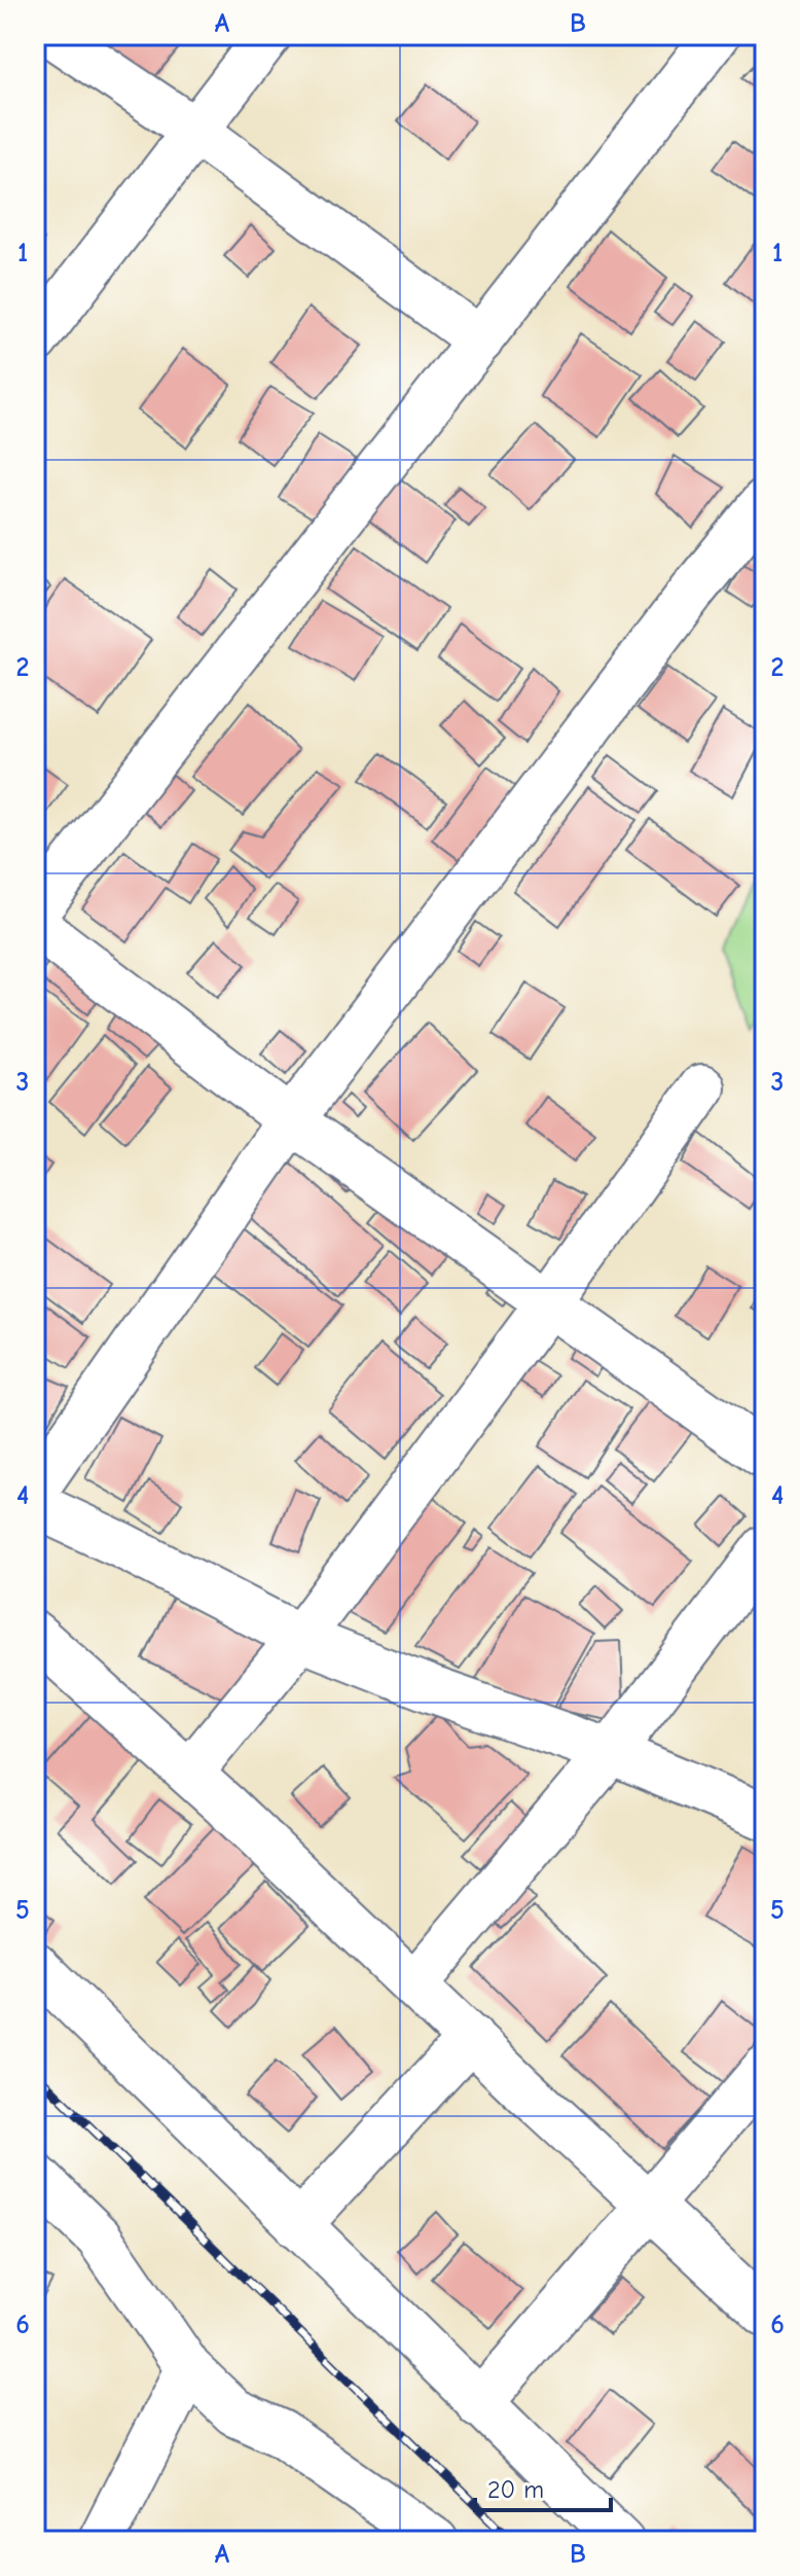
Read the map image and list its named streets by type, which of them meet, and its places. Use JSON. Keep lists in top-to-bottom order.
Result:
{
  "scale_bar": "20 m",
  "grid": {
    "columns": ["A", "B"],
    "rows": [
      "1",
      "2",
      "3",
      "4",
      "5",
      "6"
    ]
  }
}
